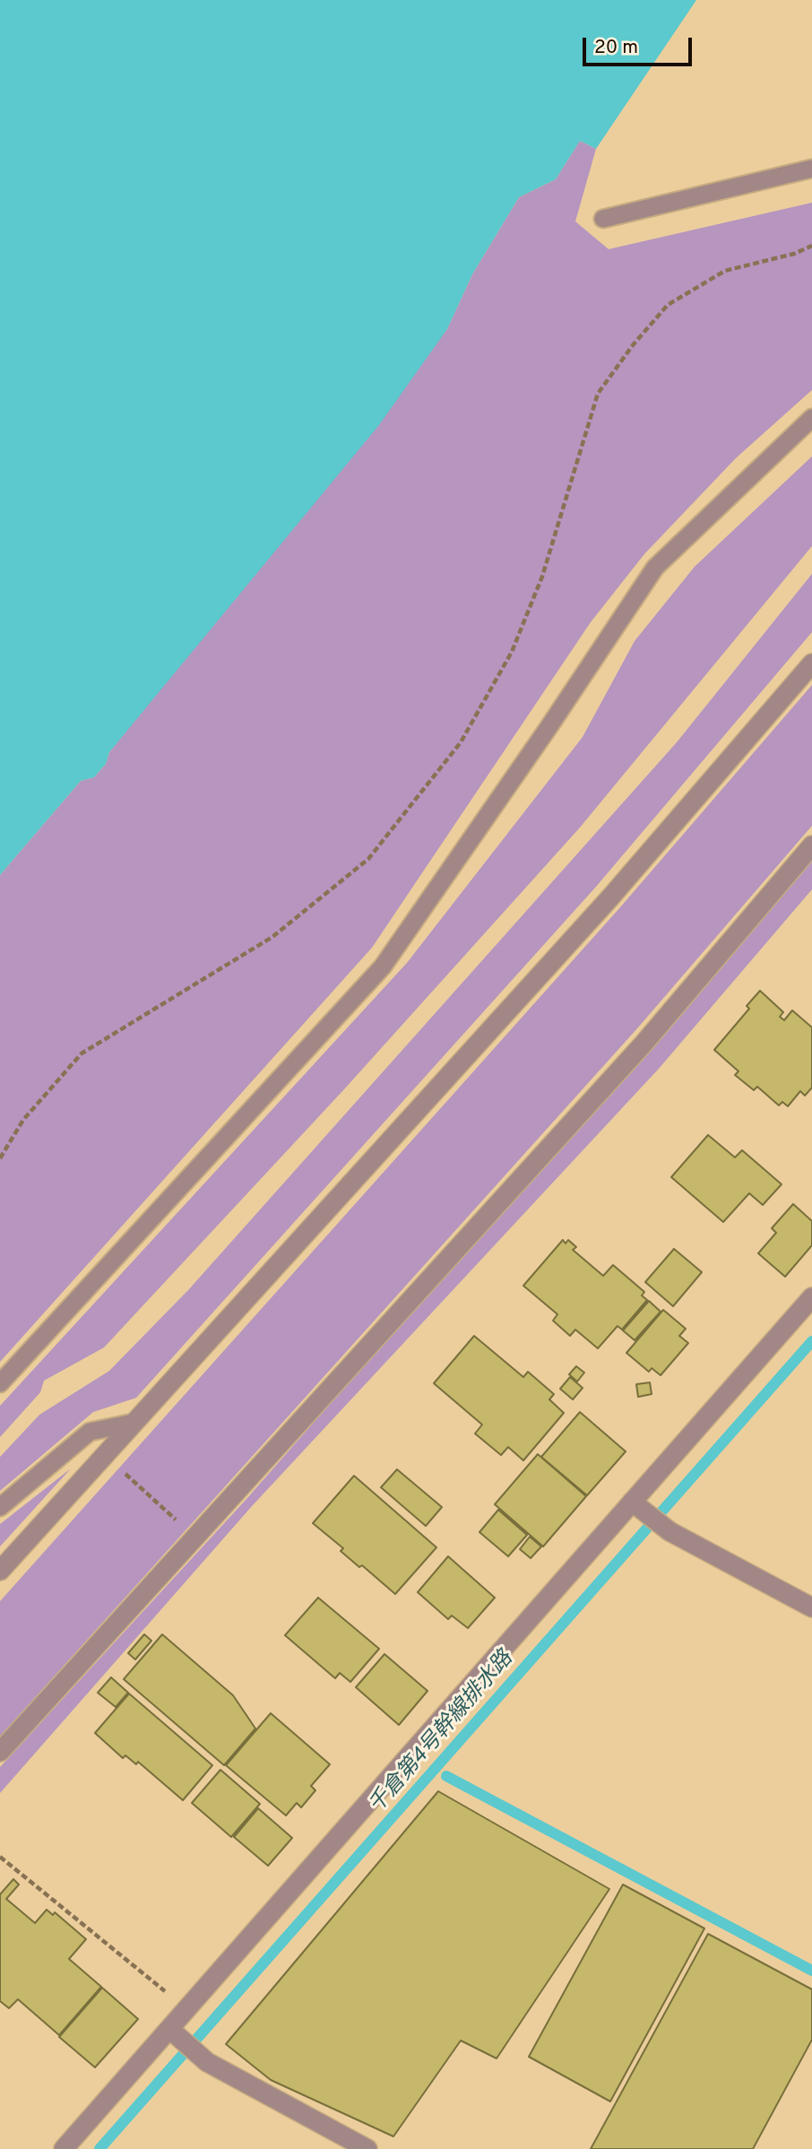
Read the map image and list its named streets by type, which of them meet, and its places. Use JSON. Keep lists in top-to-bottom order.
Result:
{
  "water": ["千倉第4号幹線排水路"],
  "scale_bar": "20 m"
}
